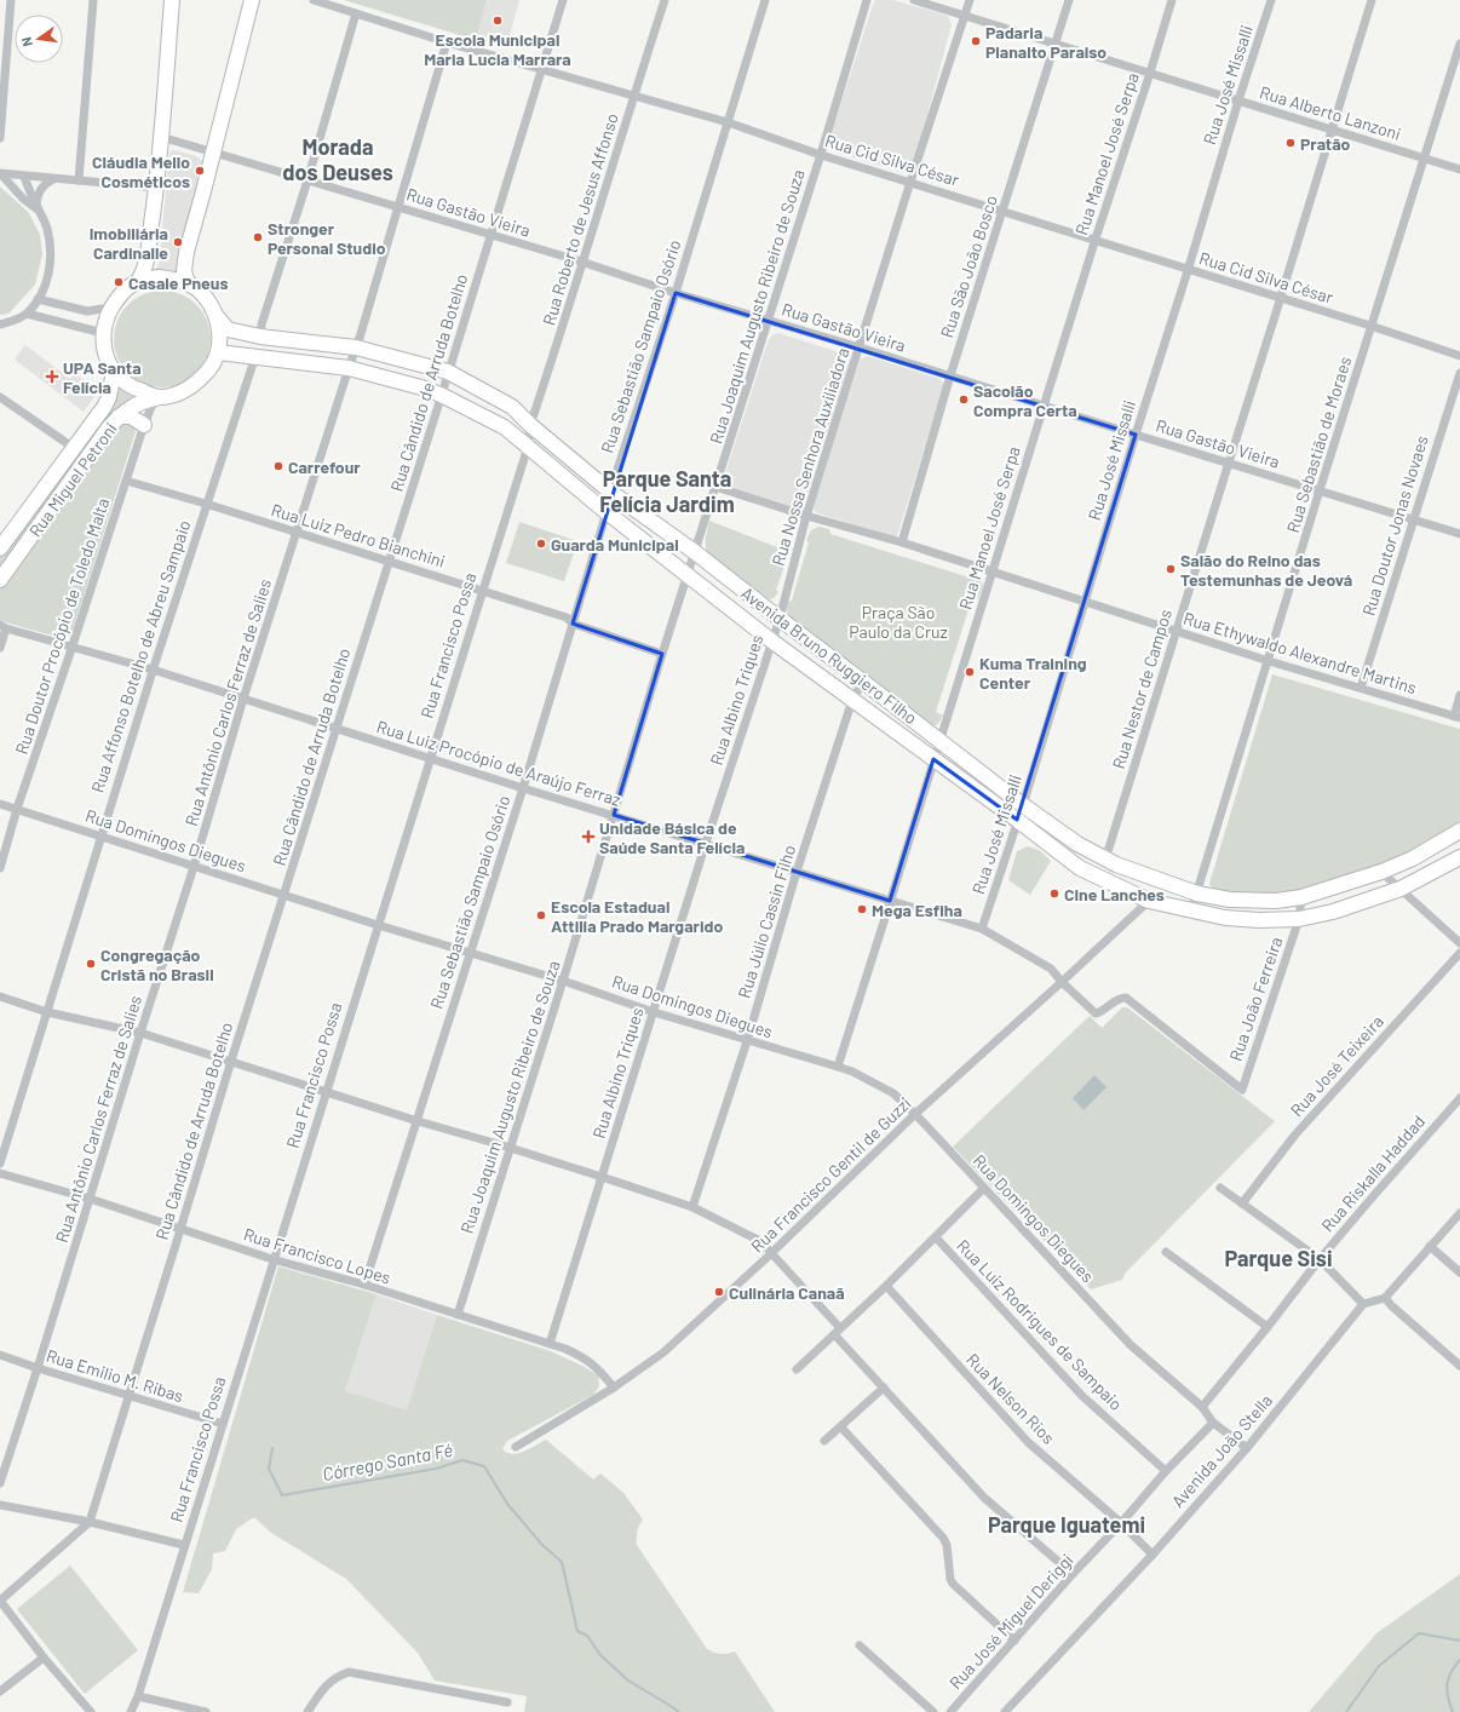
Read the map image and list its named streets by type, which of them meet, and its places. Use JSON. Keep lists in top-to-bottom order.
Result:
{
  "streets": {
    "main road": ["Rua Miguel Petroni", "Avenida Bruno Ruggiero Filho"],
    "street": [
      "Rua José Missalli",
      "Rua Alberto Lanzoni",
      "Rua Manoel José Serpa",
      "Rua Cid Silva César",
      "Rua Gastão Vieira",
      "Rua Roberto de Jesus Affonso",
      "Rua São João Bosco",
      "Rua Joaquim Augusto Ribeiro de Souza",
      "Rua Sebastião Sampaio Osório",
      "Rua Cândido de Arruda Botelho",
      "Rua Sebastião de Moraes",
      "Rua Nossa Senhora Auxiliadora",
      "Rua Doutor Jonas Novaes",
      "Rua Luiz Pedro Bianchini",
      "Rua Doutor Procópio de Toledo Malta",
      "Rua Francisco Possa",
      "Rua Ethywaldo Alexandre Martins",
      "Rua Affonso Botelho de Abreu Sampaio",
      "Rua Nestor de Campos",
      "Rua Albino Triques",
      "Rua Antônio Carlos Ferraz de Salies",
      "Rua Luiz Procópio de Araújo Ferraz",
      "Rua Domingos Diegues",
      "Rua Júlio Cassin Filho",
      "Rua João Ferreira",
      "Rua José Teixeira",
      "Rua Riskalla Haddad",
      "Rua Francisco Gentil de Guzzi",
      "Rua Francisco Lopes",
      "Rua Luiz Rodrigues de Sampaio",
      "Rua Emilio M. Ribas",
      "Rua Nelson Rios",
      "Avenida João Stella",
      "Rua José Miguel Deriggi"
    ]
  },
  "crossings": [
    ["Rua José Missalli", "Rua Alberto Lanzoni"],
    ["Rua José Missalli", "Rua Cid Silva César"],
    ["Rua José Missalli", "Rua Gastão Vieira"],
    ["Rua José Missalli", "Rua Ethywaldo Alexandre Martins"],
    ["Rua José Missalli", "Avenida Bruno Ruggiero Filho"],
    ["Rua José Missalli", "Rua Luiz Procópio de Araújo Ferraz"],
    ["Rua Alberto Lanzoni", "Rua Manoel José Serpa"],
    ["Rua Alberto Lanzoni", "Rua São João Bosco"],
    ["Rua Alberto Lanzoni", "Rua Sebastião de Moraes"],
    ["Rua Alberto Lanzoni", "Rua Nossa Senhora Auxiliadora"],
    ["Rua Alberto Lanzoni", "Rua Nestor de Campos"],
    ["Rua Manoel José Serpa", "Rua Cid Silva César"],
    ["Rua Manoel José Serpa", "Rua Gastão Vieira"],
    ["Rua Manoel José Serpa", "Rua Ethywaldo Alexandre Martins"],
    ["Rua Manoel José Serpa", "Avenida Bruno Ruggiero Filho"],
    ["Rua Manoel José Serpa", "Rua Luiz Procópio de Araújo Ferraz"],
    ["Rua Manoel José Serpa", "Rua Domingos Diegues"],
    ["Rua Cid Silva César", "Rua Roberto de Jesus Affonso"],
    ["Rua Cid Silva César", "Rua São João Bosco"],
    ["Rua Cid Silva César", "Rua Joaquim Augusto Ribeiro de Souza"],
    ["Rua Cid Silva César", "Rua Sebastião Sampaio Osório"],
    ["Rua Cid Silva César", "Rua Cândido de Arruda Botelho"],
    ["Rua Cid Silva César", "Rua Sebastião de Moraes"],
    ["Rua Cid Silva César", "Rua Nossa Senhora Auxiliadora"],
    ["Rua Cid Silva César", "Rua Nestor de Campos"],
    ["Rua Cid Silva César", "Rua Antônio Carlos Ferraz de Salies"],
    ["Rua Gastão Vieira", "Rua Roberto de Jesus Affonso"],
    ["Rua Gastão Vieira", "Rua São João Bosco"],
    ["Rua Gastão Vieira", "Rua Joaquim Augusto Ribeiro de Souza"],
    ["Rua Gastão Vieira", "Rua Sebastião Sampaio Osório"],
    ["Rua Gastão Vieira", "Rua Cândido de Arruda Botelho"],
    ["Rua Gastão Vieira", "Rua Sebastião de Moraes"],
    ["Rua Gastão Vieira", "Rua Nossa Senhora Auxiliadora"],
    ["Rua Gastão Vieira", "Rua Doutor Jonas Novaes"],
    ["Rua Gastão Vieira", "Rua Nestor de Campos"],
    ["Rua Gastão Vieira", "Rua Antônio Carlos Ferraz de Salies"],
    ["Rua Roberto de Jesus Affonso", "Rua Francisco Possa"],
    ["Rua Roberto de Jesus Affonso", "Avenida Bruno Ruggiero Filho"],
    ["Rua São João Bosco", "Rua Ethywaldo Alexandre Martins"],
    ["Rua Joaquim Augusto Ribeiro de Souza", "Rua Luiz Pedro Bianchini"],
    ["Rua Joaquim Augusto Ribeiro de Souza", "Rua Ethywaldo Alexandre Martins"],
    ["Rua Joaquim Augusto Ribeiro de Souza", "Avenida Bruno Ruggiero Filho"],
    ["Rua Joaquim Augusto Ribeiro de Souza", "Rua Luiz Procópio de Araújo Ferraz"],
    ["Rua Joaquim Augusto Ribeiro de Souza", "Rua Domingos Diegues"],
    ["Rua Joaquim Augusto Ribeiro de Souza", "Rua Francisco Lopes"],
    ["Rua Sebastião Sampaio Osório", "Rua Luiz Pedro Bianchini"],
    ["Rua Sebastião Sampaio Osório", "Avenida Bruno Ruggiero Filho"],
    ["Rua Sebastião Sampaio Osório", "Rua Luiz Procópio de Araújo Ferraz"],
    ["Rua Sebastião Sampaio Osório", "Rua Domingos Diegues"],
    ["Rua Sebastião Sampaio Osório", "Rua Francisco Lopes"],
    ["Rua Cândido de Arruda Botelho", "Rua Luiz Pedro Bianchini"],
    ["Rua Cândido de Arruda Botelho", "Avenida Bruno Ruggiero Filho"],
    ["Rua Cândido de Arruda Botelho", "Rua Luiz Procópio de Araújo Ferraz"],
    ["Rua Cândido de Arruda Botelho", "Rua Domingos Diegues"],
    ["Rua Cândido de Arruda Botelho", "Rua Francisco Lopes"],
    ["Rua Cândido de Arruda Botelho", "Rua Emilio M. Ribas"],
    ["Rua Sebastião de Moraes", "Rua Ethywaldo Alexandre Martins"],
    ["Rua Sebastião de Moraes", "Avenida Bruno Ruggiero Filho"],
    ["Rua Nossa Senhora Auxiliadora", "Rua Ethywaldo Alexandre Martins"],
    ["Rua Nossa Senhora Auxiliadora", "Avenida Bruno Ruggiero Filho"],
    ["Rua Nossa Senhora Auxiliadora", "Rua Albino Triques"],
    ["Rua Miguel Petroni", "Rua Doutor Procópio de Toledo Malta"],
    ["Rua Miguel Petroni", "Avenida Bruno Ruggiero Filho"],
    ["Rua Doutor Jonas Novaes", "Rua Ethywaldo Alexandre Martins"],
    ["Rua Luiz Pedro Bianchini", "Rua Doutor Procópio de Toledo Malta"],
    ["Rua Luiz Pedro Bianchini", "Rua Francisco Possa"],
    ["Rua Luiz Pedro Bianchini", "Rua Affonso Botelho de Abreu Sampaio"],
    ["Rua Luiz Pedro Bianchini", "Rua Antônio Carlos Ferraz de Salies"],
    ["Rua Doutor Procópio de Toledo Malta", "Avenida Bruno Ruggiero Filho"],
    ["Rua Doutor Procópio de Toledo Malta", "Rua Luiz Procópio de Araújo Ferraz"],
    ["Rua Doutor Procópio de Toledo Malta", "Rua Domingos Diegues"],
    ["Rua Francisco Possa", "Avenida Bruno Ruggiero Filho"],
    ["Rua Francisco Possa", "Rua Luiz Procópio de Araújo Ferraz"],
    ["Rua Francisco Possa", "Rua Domingos Diegues"],
    ["Rua Francisco Possa", "Rua Francisco Lopes"],
    ["Rua Francisco Possa", "Rua Emilio M. Ribas"],
    ["Rua Ethywaldo Alexandre Martins", "Rua Nestor de Campos"],
    ["Avenida Bruno Ruggiero Filho", "Rua Affonso Botelho de Abreu Sampaio"],
    ["Avenida Bruno Ruggiero Filho", "Rua Nestor de Campos"],
    ["Avenida Bruno Ruggiero Filho", "Rua Albino Triques"],
    ["Avenida Bruno Ruggiero Filho", "Rua Antônio Carlos Ferraz de Salies"],
    ["Avenida Bruno Ruggiero Filho", "Rua Júlio Cassin Filho"],
    ["Avenida Bruno Ruggiero Filho", "Rua João Ferreira"],
    ["Avenida Bruno Ruggiero Filho", "Rua Francisco Gentil de Guzzi"],
    ["Rua Affonso Botelho de Abreu Sampaio", "Rua Luiz Procópio de Araújo Ferraz"],
    ["Rua Affonso Botelho de Abreu Sampaio", "Rua Domingos Diegues"],
    ["Rua Albino Triques", "Rua Luiz Procópio de Araújo Ferraz"],
    ["Rua Albino Triques", "Rua Domingos Diegues"],
    ["Rua Albino Triques", "Rua Francisco Lopes"],
    ["Rua Antônio Carlos Ferraz de Salies", "Rua Luiz Procópio de Araújo Ferraz"],
    ["Rua Antônio Carlos Ferraz de Salies", "Rua Domingos Diegues"],
    ["Rua Antônio Carlos Ferraz de Salies", "Rua Francisco Lopes"],
    ["Rua Antônio Carlos Ferraz de Salies", "Rua Emilio M. Ribas"],
    ["Rua Luiz Procópio de Araújo Ferraz", "Rua Júlio Cassin Filho"],
    ["Rua Luiz Procópio de Araújo Ferraz", "Rua João Ferreira"],
    ["Rua Luiz Procópio de Araújo Ferraz", "Rua Francisco Gentil de Guzzi"],
    ["Rua Domingos Diegues", "Rua Júlio Cassin Filho"],
    ["Rua Domingos Diegues", "Rua Riskalla Haddad"],
    ["Rua Domingos Diegues", "Rua Francisco Gentil de Guzzi"],
    ["Rua Domingos Diegues", "Avenida João Stella"],
    ["Rua Domingos Diegues", "Rua José Miguel Deriggi"],
    ["Rua Francisco Gentil de Guzzi", "Rua Francisco Lopes"],
    ["Rua Luiz Rodrigues de Sampaio", "Rua José Miguel Deriggi"],
    ["Rua Nelson Rios", "Avenida João Stella"],
    ["Rua Nelson Rios", "Rua José Miguel Deriggi"]
  ],
  "districts": [
    "Morada dos Deuses",
    "Parque Santa Felícia Jardim",
    "Parque Sisi",
    "Parque Iguatemi"
  ],
  "water": ["Córrego Santa Fé"],
  "parks": ["Praça São Paulo da Cruz"],
  "places": {
    "other": [
      "Escola Municipal Maria Lucia Marrara",
      "Padaria Planalto Paraiso",
      "Pratão",
      "Cláudia Mello Cosméticos",
      "Stronger Personal Studio",
      "Imobiliária Cardinalle",
      "Casale Pneus",
      "Sacolão Compra Certa",
      "Carrefour",
      "Guarda Municipal",
      "Salão do Reino das Testemunhas de Jeová",
      "Kuma Training Center",
      "Cine Lanches",
      "Mega Esfiha",
      "Escola Estadual Attilia Prado Margarido",
      "Congregação Cristã no Brasil",
      "Culinária Canaã"
    ],
    "health": ["UPA Santa Felícia", "Unidade Básica de Saúde Santa Felícia"]
  },
  "north": "left"
}
